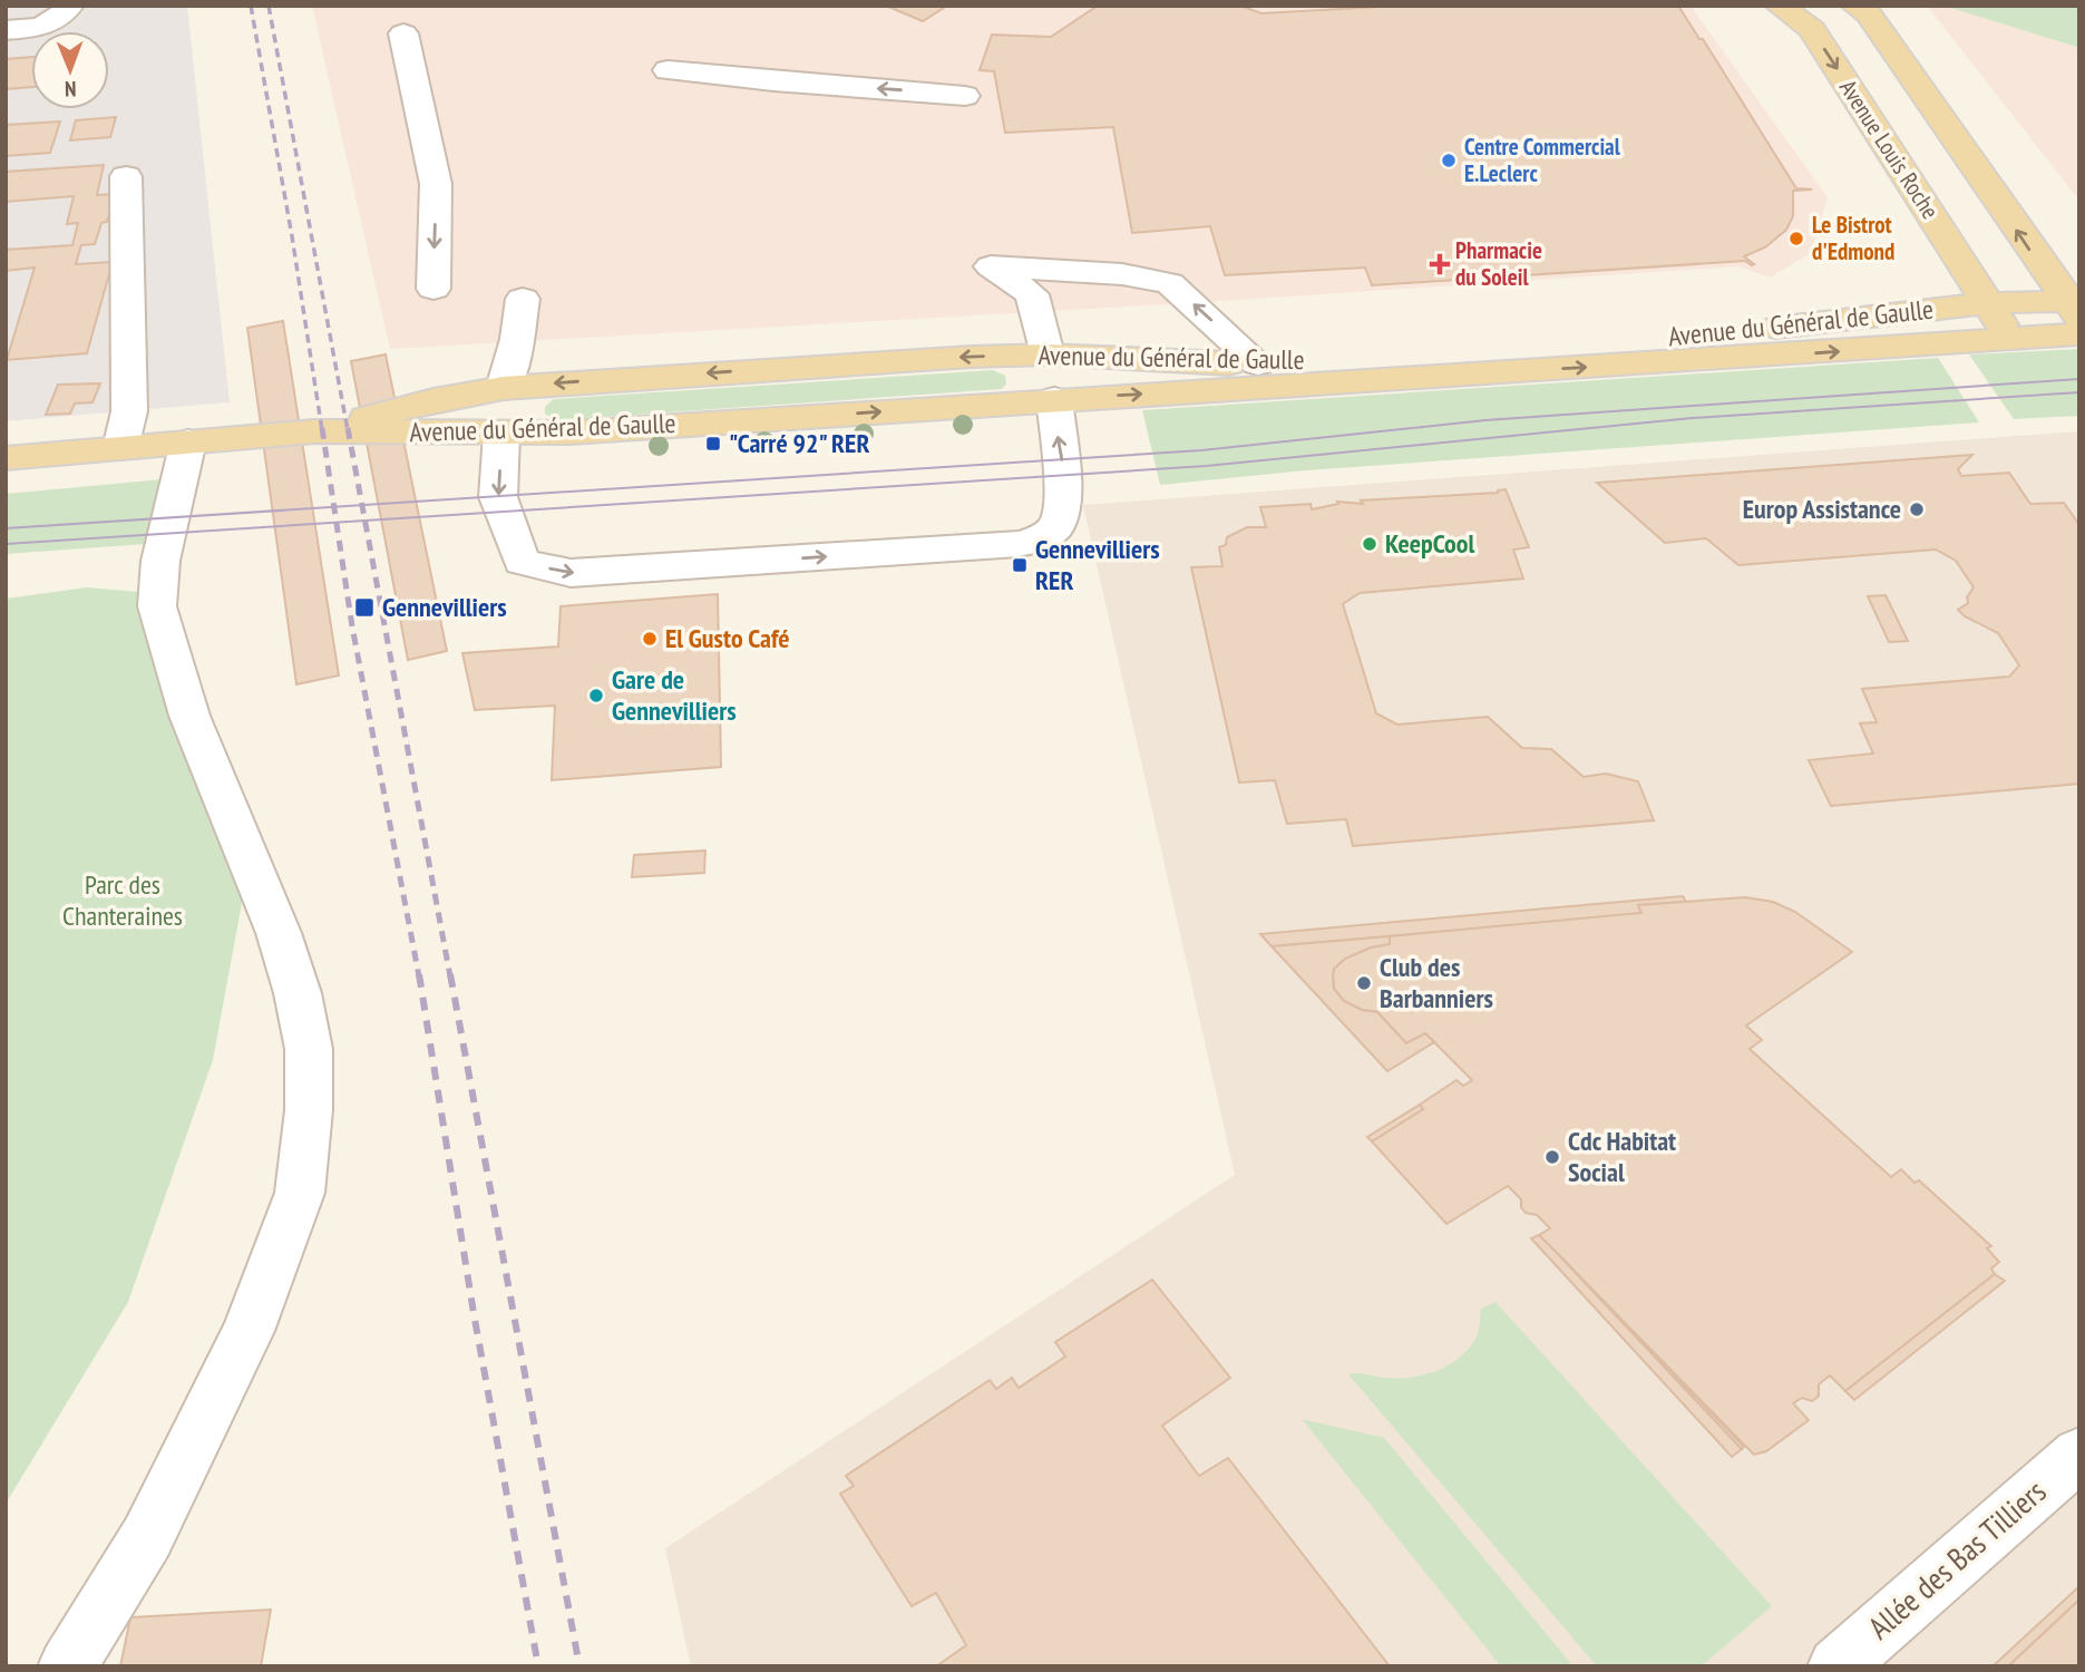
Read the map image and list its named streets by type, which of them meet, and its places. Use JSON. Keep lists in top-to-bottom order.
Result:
{
  "streets": {
    "main road": ["Avenue Louis Roche", "Avenue du Général de Gaulle"],
    "street": ["Allée des Bas Tilliers"]
  },
  "crossings": [
    ["Avenue Louis Roche", "Avenue du Général de Gaulle"]
  ],
  "parks": ["Parc des Chanteraines"],
  "places": {
    "other": [
      "Centre Commercial E.Leclerc",
      "Le Bistrot d'Edmond",
      "Europ Assistance",
      "KeepCool",
      "El Gusto Café",
      "Gare de Gennevilliers",
      "Club des Barbanniers",
      "Cdc Habitat Social"
    ],
    "health": ["Pharmacie du Soleil"],
    "transit": ["\"Carré 92\" RER", "Gennevilliers RER", "Gennevilliers"]
  },
  "north": "bottom"
}
